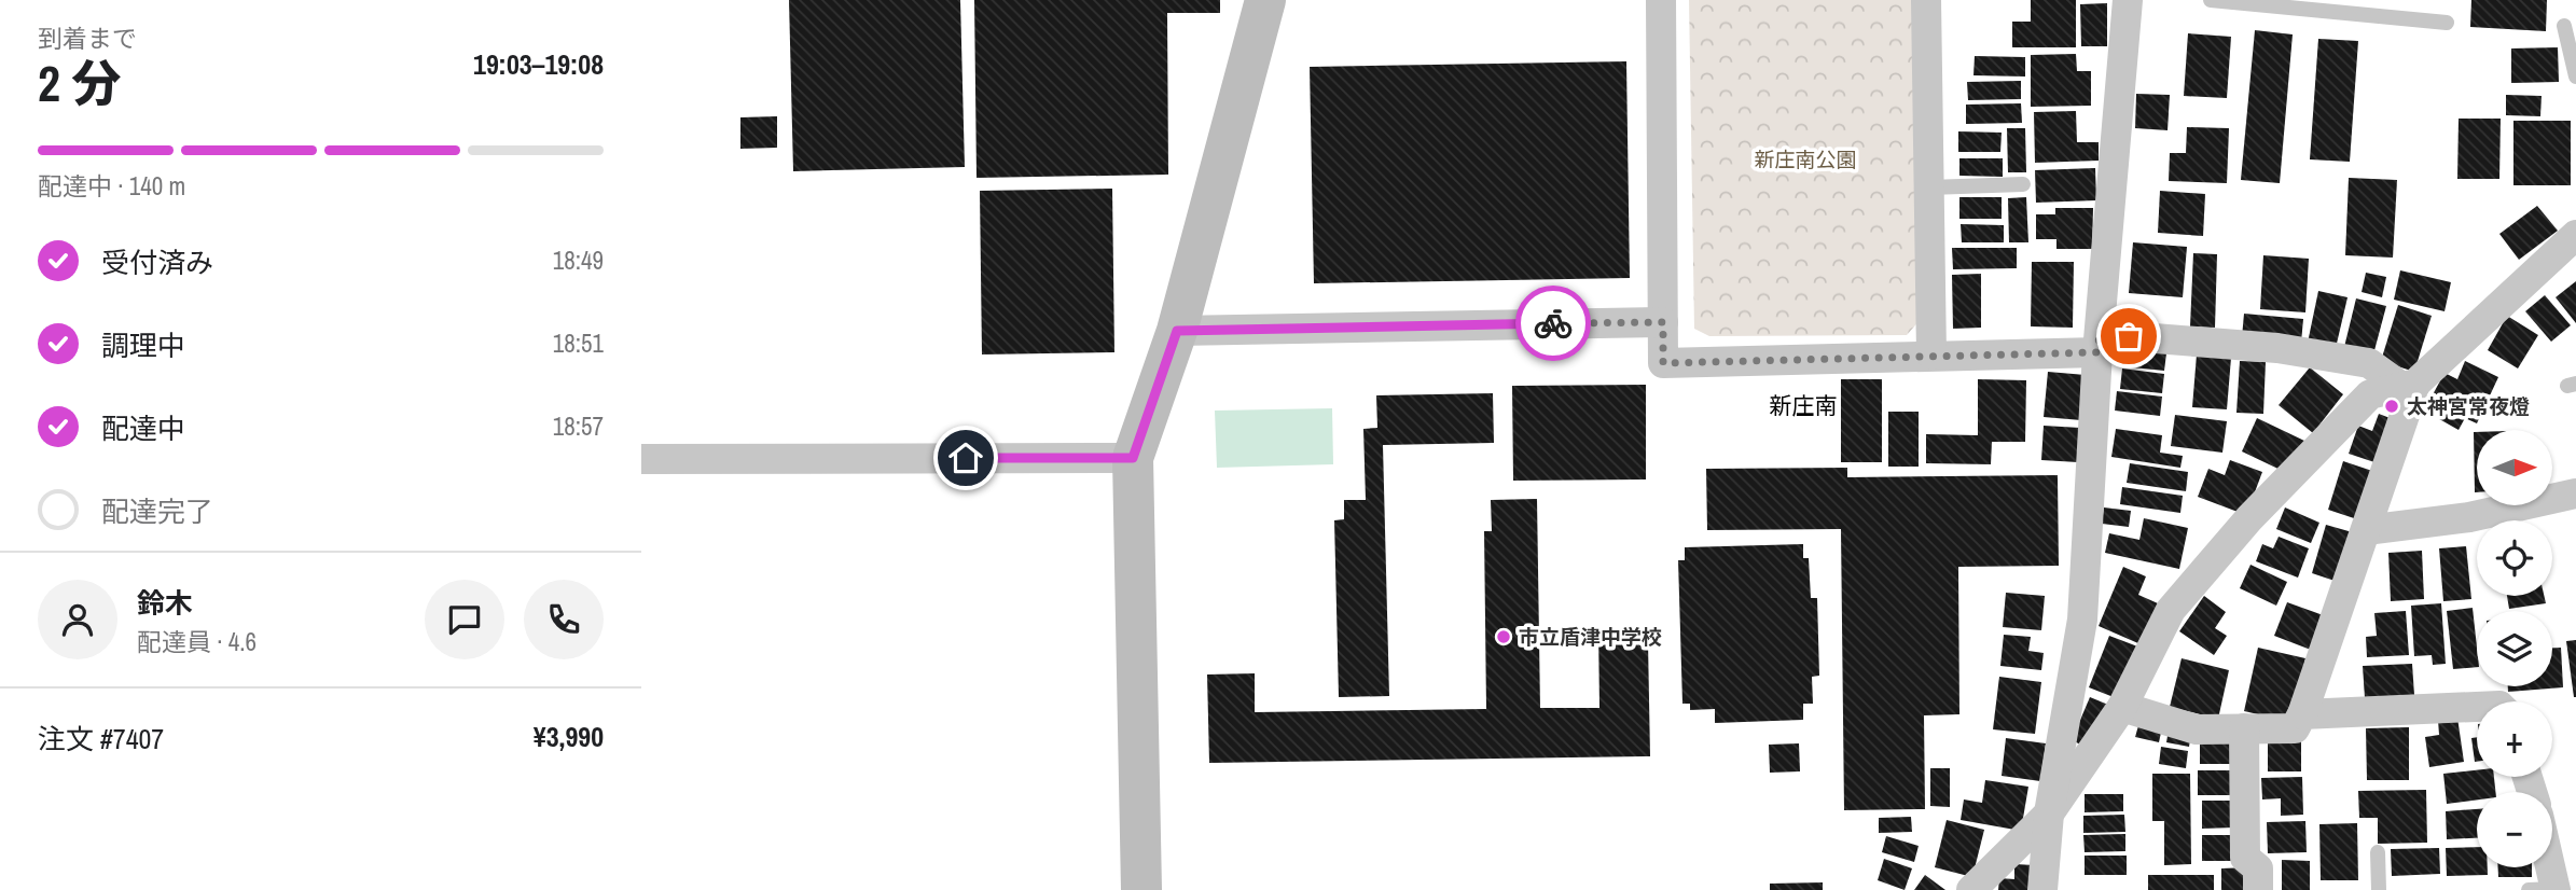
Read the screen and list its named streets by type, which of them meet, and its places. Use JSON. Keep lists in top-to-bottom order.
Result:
{
  "districts": ["新庄南"],
  "parks": ["新庄南公園"],
  "places": ["太神宮常夜燈", "市立盾津中学校"],
  "north": "right",
  "page": {
    "heading": ["2 分", "到着まで", "19:03–19:08"],
    "panel": [
      "鈴木",
      "配達員 · 4.6",
      "注文 #7407",
      "¥3,990"
    ],
    "bar": "配達中 · 140 m",
    "list": [
      ["受付済み", "18:49"],
      ["調理中", "18:51"],
      ["配達中", "18:57"],
      "配達完了"
    ],
    "map_buttons": ["+", "−"]
  }
}
